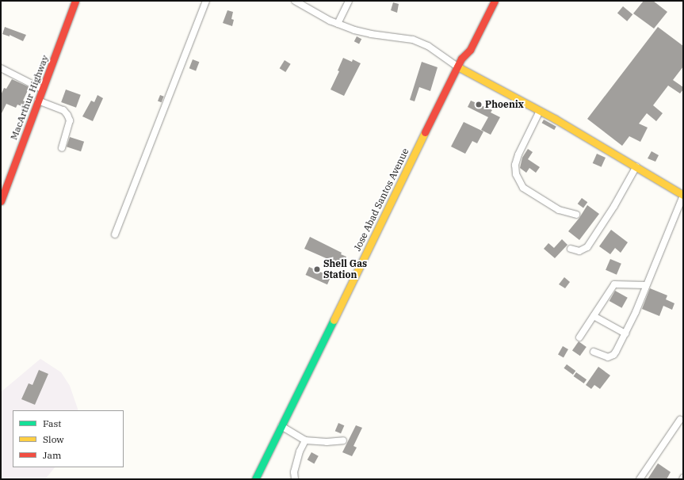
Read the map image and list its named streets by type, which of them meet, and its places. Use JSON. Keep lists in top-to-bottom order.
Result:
{
  "streets": {
    "main road": ["MacArthur Highway", "Jose Abad Santos Avenue"]
  },
  "places": ["Phoenix", "Shell Gas Station"],
  "legend": ["Fast", "Slow", "Jam"]
}
